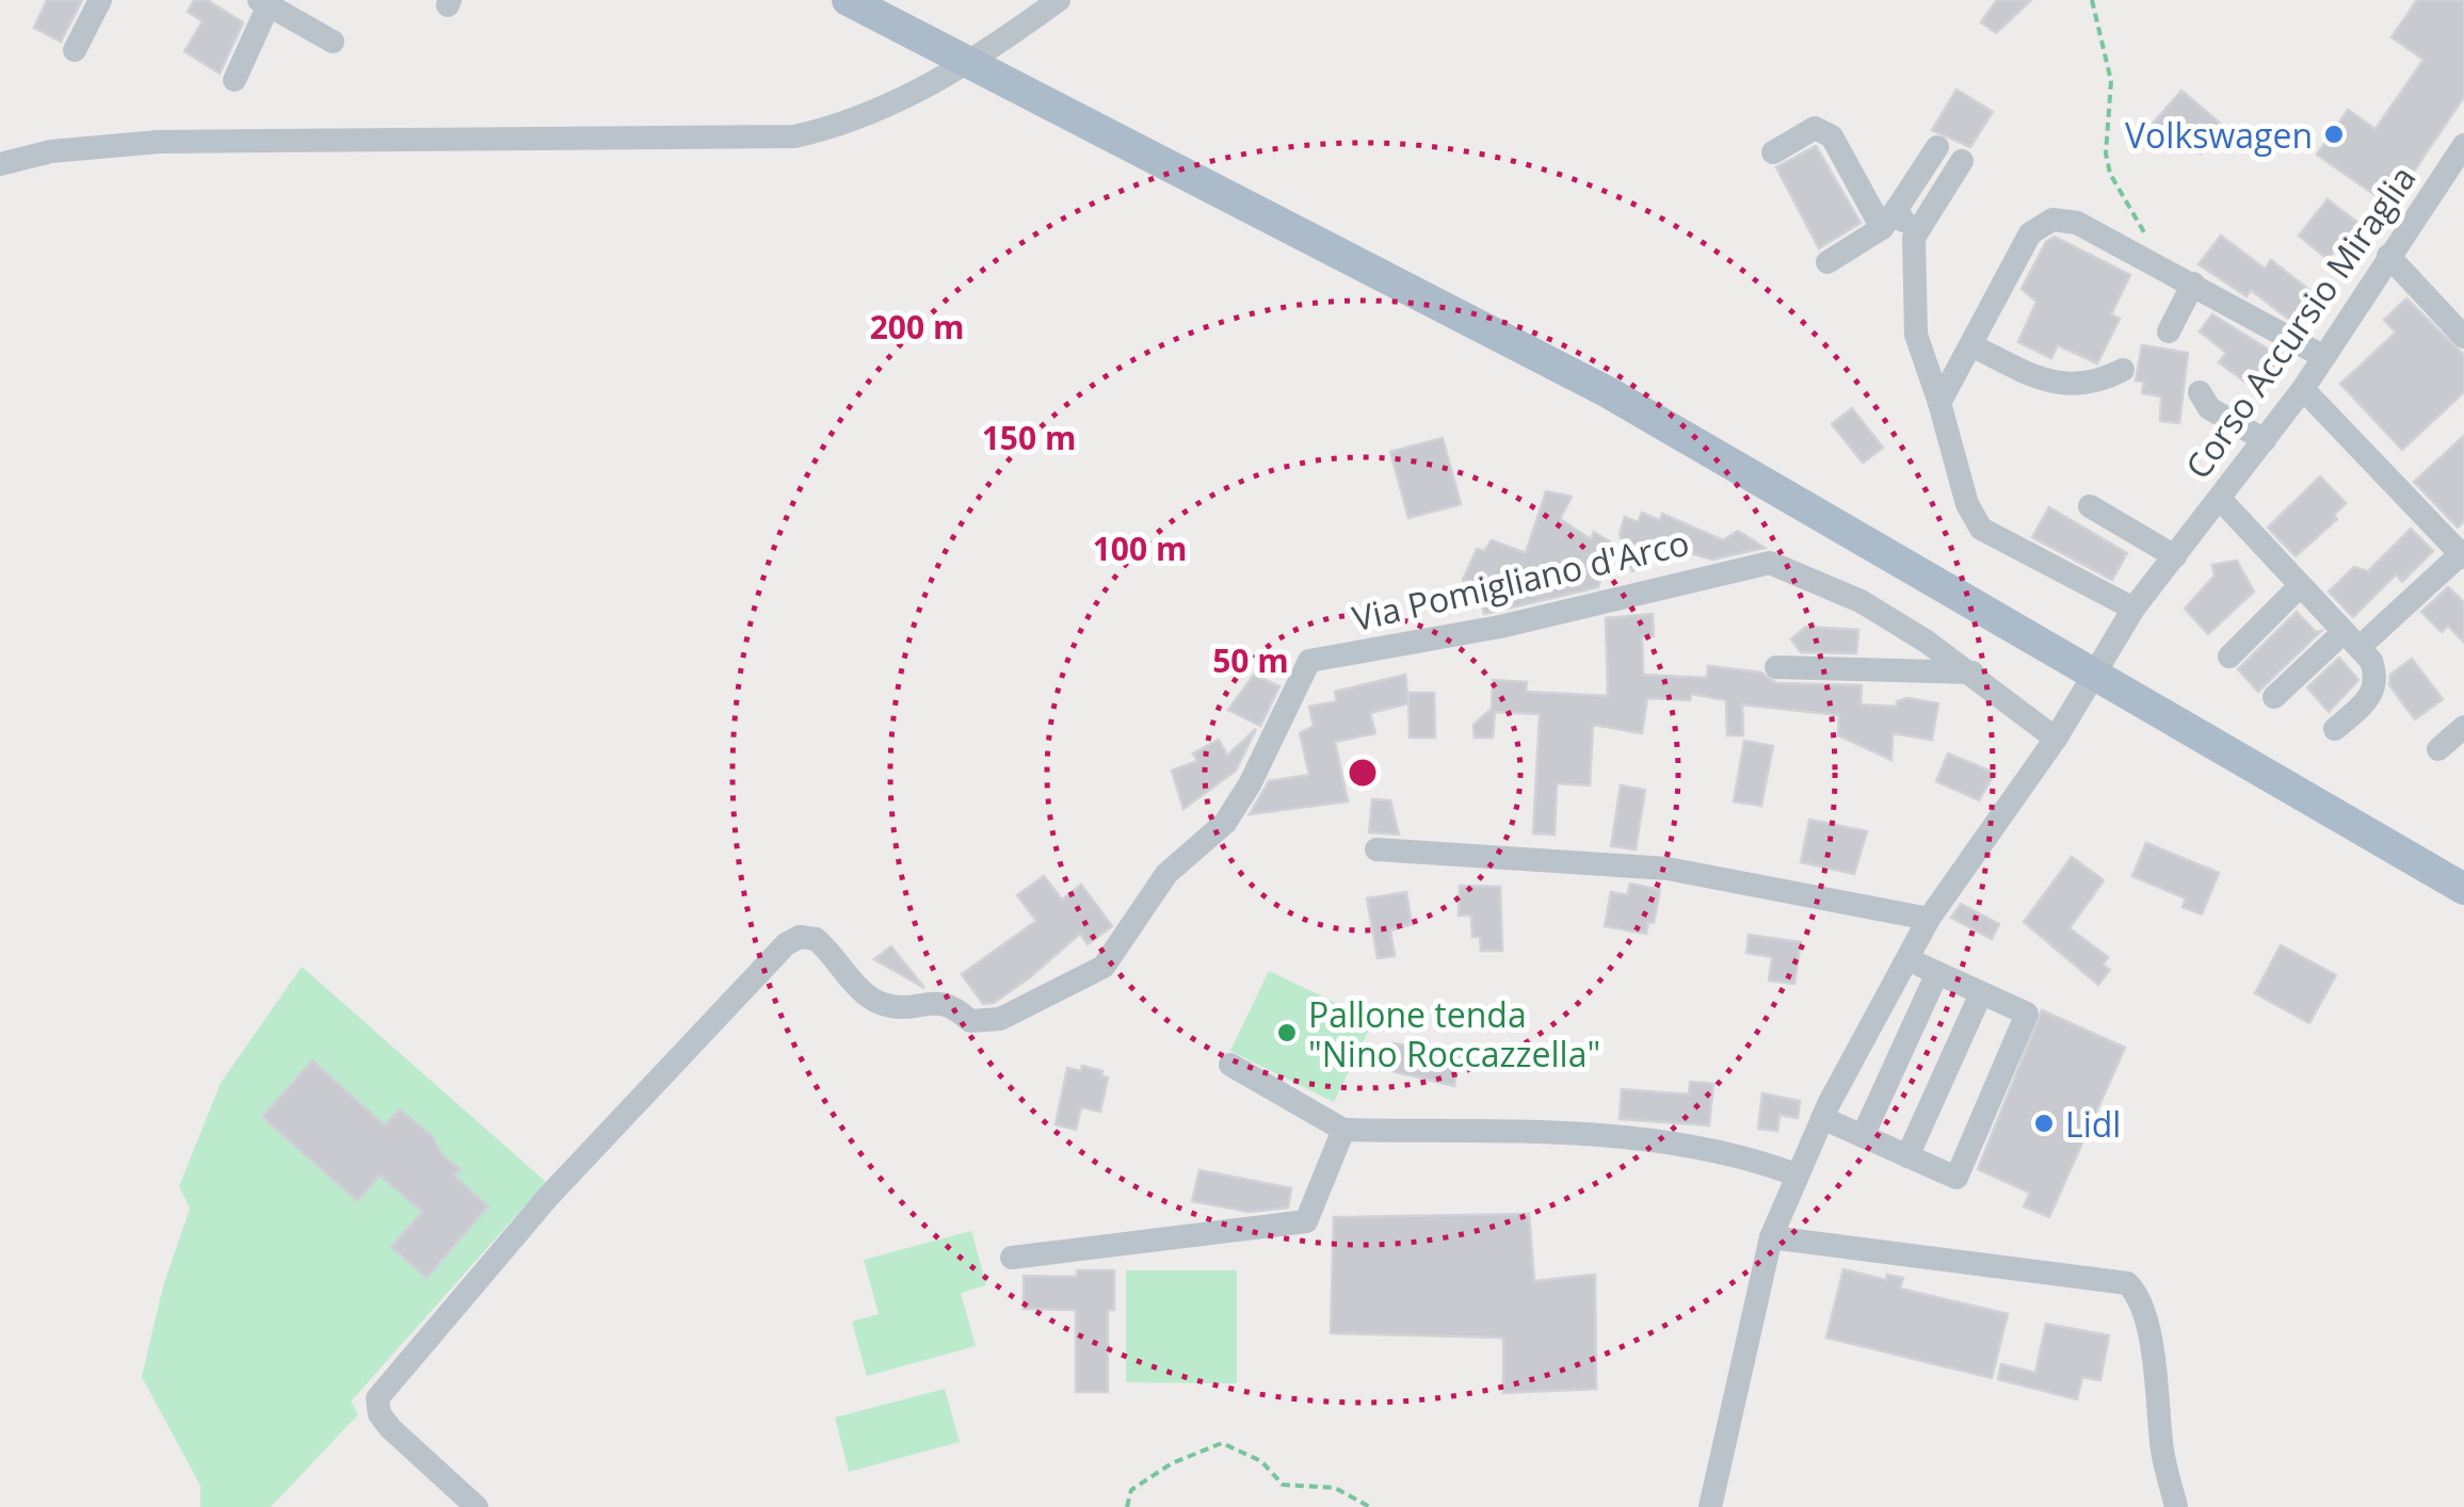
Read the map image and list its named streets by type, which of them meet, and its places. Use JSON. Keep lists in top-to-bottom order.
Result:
{
  "streets": {
    "street": ["Corso Accursio Miraglia", "Via Pomigliano d'Arco"]
  },
  "crossings": [
    ["Corso Accursio Miraglia", "Via Pomigliano d'Arco"]
  ],
  "places": ["Volkswagen", "Pallone tenda \"Nino Roccazzella\"", "Lidl"],
  "rings": [
    "200 m",
    "150 m",
    "100 m",
    "50 m"
  ]
}
